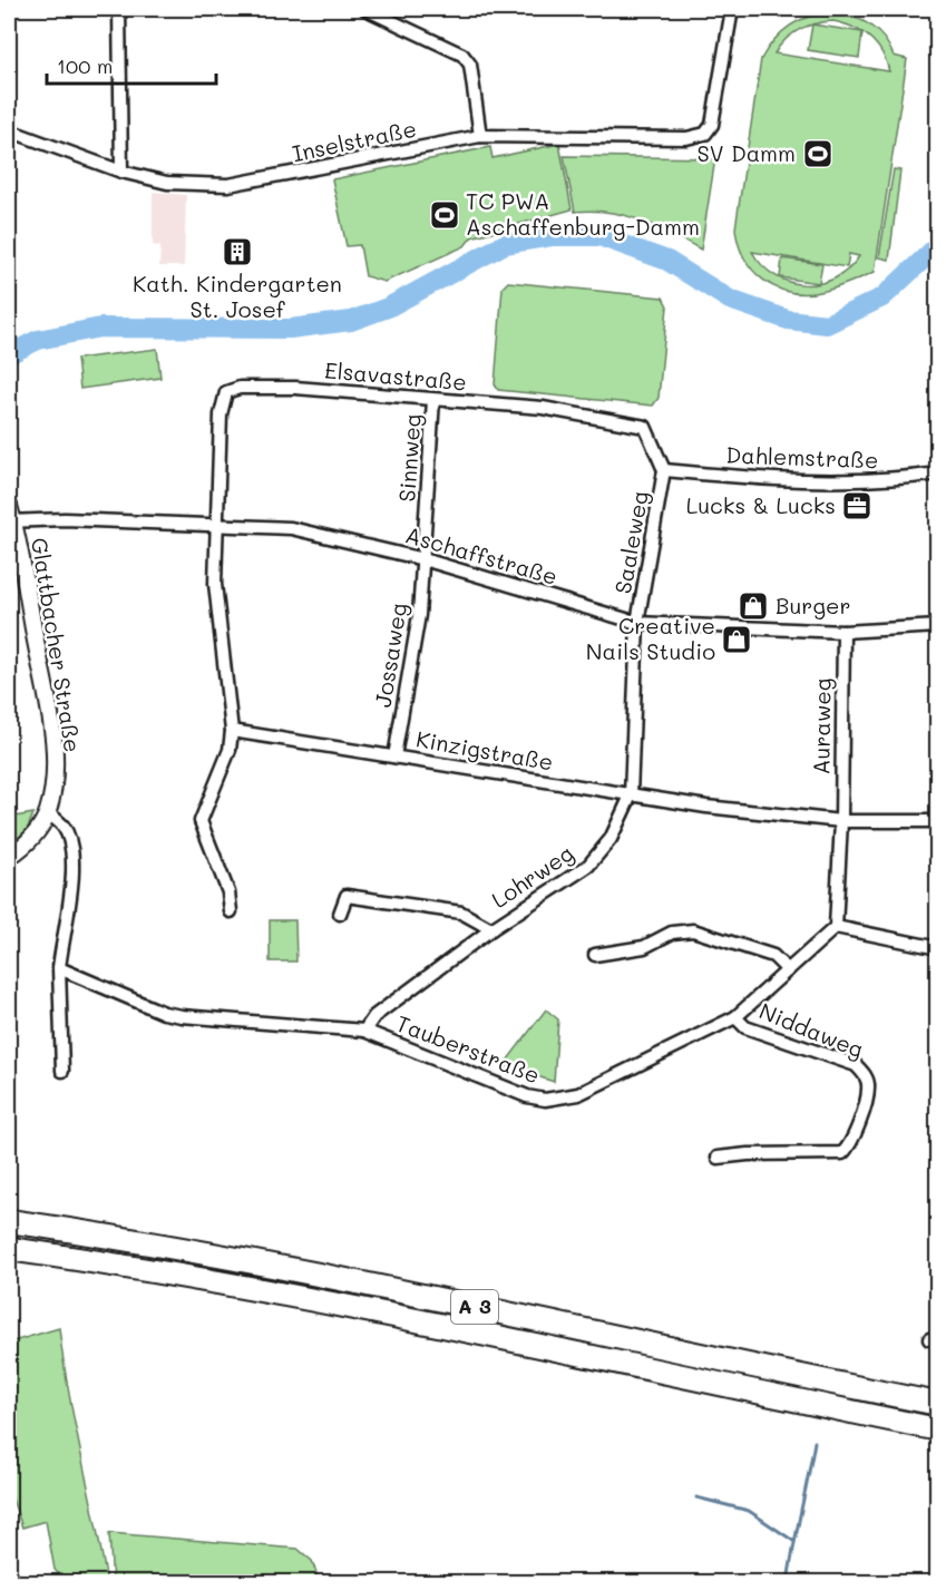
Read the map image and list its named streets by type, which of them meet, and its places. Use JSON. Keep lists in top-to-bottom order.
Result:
{
  "streets": {
    "highway": ["A 3"],
    "street": [
      "Inselstraße",
      "Elsavastraße",
      "Sinnweg",
      "Dahlemstraße",
      "Saaleweg",
      "Aschaffstraße",
      "Glattbacher Straße",
      "Jossaweg",
      "Auraweg",
      "Kinzigstraße",
      "Lohrweg",
      "Niddaweg",
      "Tauberstraße"
    ]
  },
  "crossings": [
    ["Elsavastraße", "Sinnweg"],
    ["Elsavastraße", "Dahlemstraße"],
    ["Elsavastraße", "Saaleweg"],
    ["Elsavastraße", "Aschaffstraße"],
    ["Sinnweg", "Aschaffstraße"],
    ["Sinnweg", "Jossaweg"],
    ["Dahlemstraße", "Saaleweg"],
    ["Saaleweg", "Aschaffstraße"],
    ["Saaleweg", "Lohrweg"],
    ["Aschaffstraße", "Glattbacher Straße"],
    ["Aschaffstraße", "Jossaweg"],
    ["Aschaffstraße", "Auraweg"],
    ["Aschaffstraße", "Lohrweg"],
    ["Jossaweg", "Kinzigstraße"],
    ["Auraweg", "Kinzigstraße"],
    ["Kinzigstraße", "Lohrweg"],
    ["Lohrweg", "Tauberstraße"],
    ["Niddaweg", "Tauberstraße"]
  ],
  "places": {
    "sports": ["SV Damm", "TC PWA Aschaffenburg-Damm"],
    "building": ["Kath. Kindergarten St. Josef"],
    "office": ["Lucks & Lucks"],
    "shop": ["Burger", "Creative Nails Studio"]
  },
  "scale_bar": "100 m"
}
